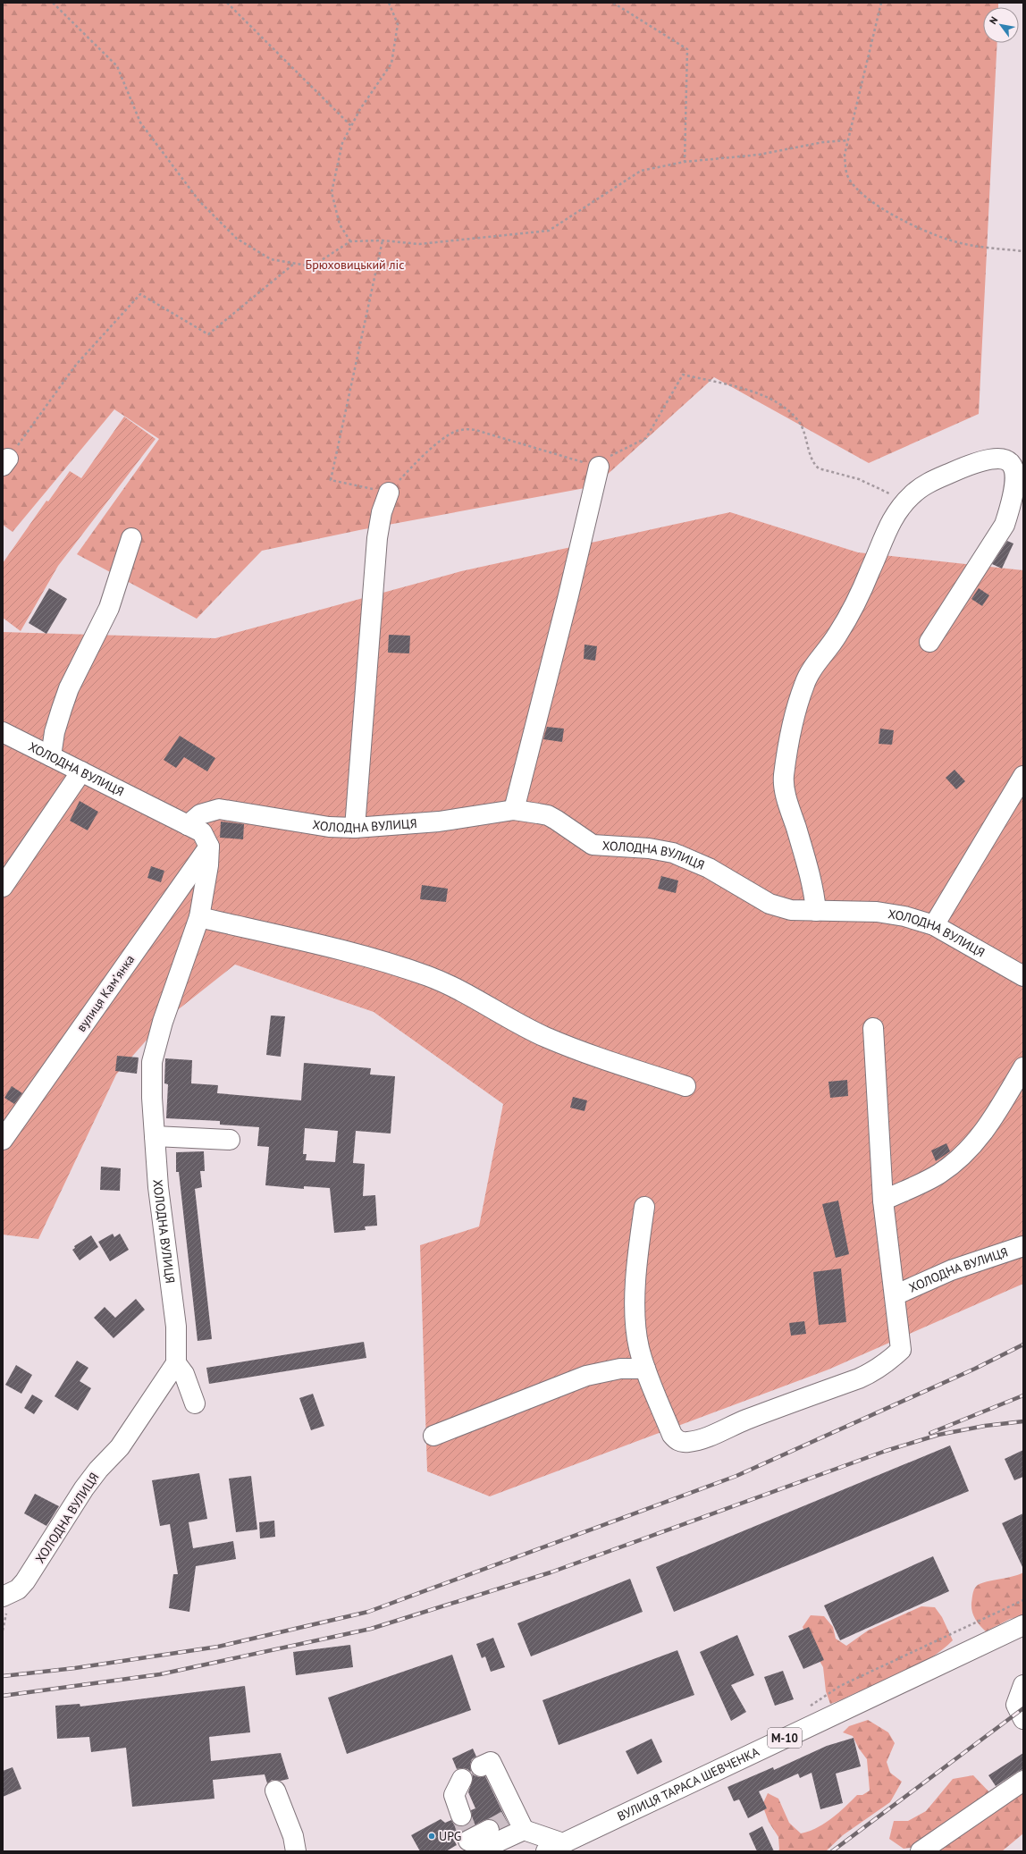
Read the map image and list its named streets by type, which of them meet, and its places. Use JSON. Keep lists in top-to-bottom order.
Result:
{
  "streets": {
    "street": [
      "ХОЛОДНА ВУЛИЦЯ",
      "вулиця Камʼянка",
      "М-10",
      "ВУЛИЦЯ ТАРАСА ШЕВЧЕНКА"
    ]
  },
  "crossings": [
    ["ХОЛОДНА ВУЛИЦЯ", "вулиця Камʼянка"]
  ],
  "parks": ["Брюховицький ліс"],
  "places": ["UPG"],
  "north": "top left"
}
